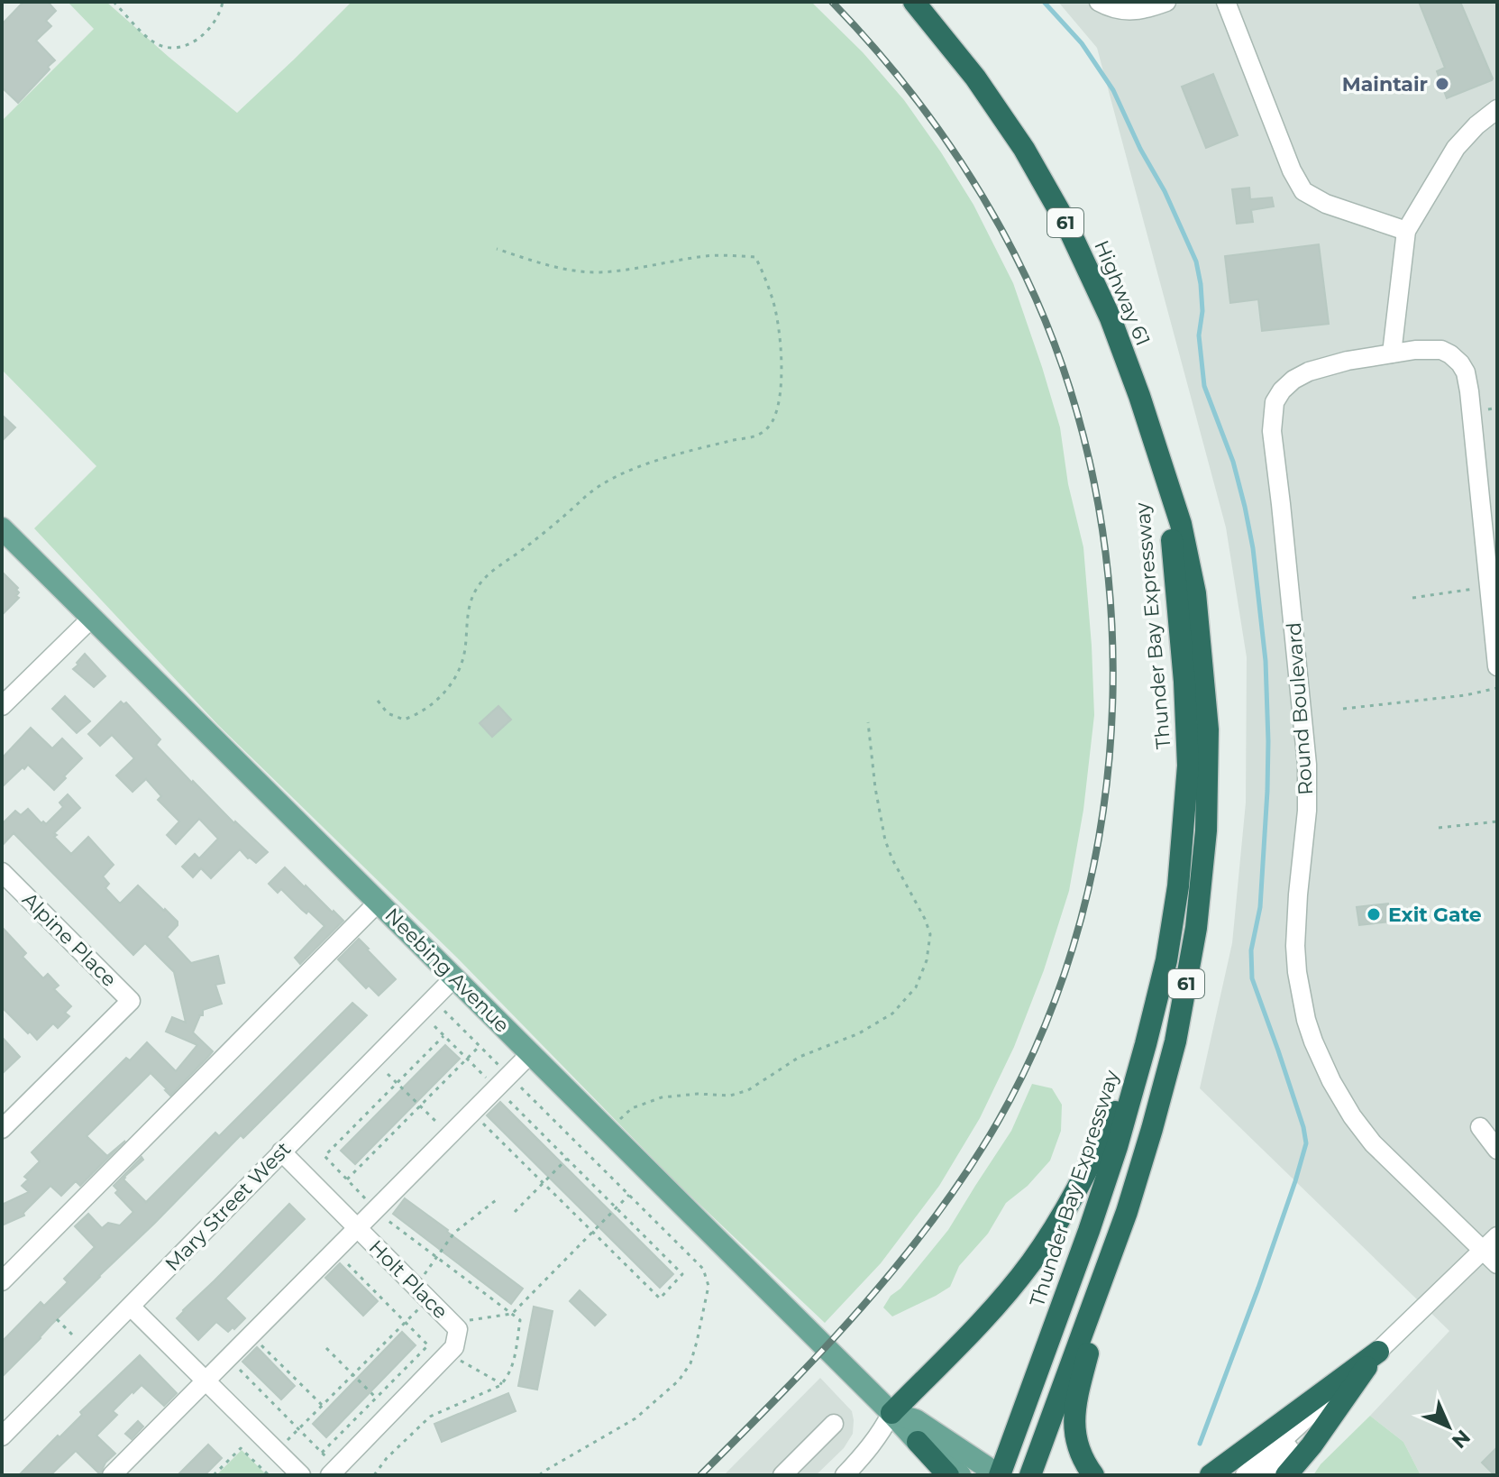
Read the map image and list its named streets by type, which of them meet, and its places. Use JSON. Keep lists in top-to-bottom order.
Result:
{
  "streets": {
    "highway": ["61", "Highway 61", "Thunder Bay Expressway"],
    "main road": ["Neebing Avenue"],
    "street": [
      "Round Boulevard",
      "Alpine Place",
      "Mary Street West",
      "Holt Place"
    ]
  },
  "crossings": [
    ["Highway 61", "Thunder Bay Expressway"],
    ["Thunder Bay Expressway", "Neebing Avenue"],
    ["Neebing Avenue", "Mary Street West"],
    ["Mary Street West", "Holt Place"]
  ],
  "places": ["Maintair", "Exit Gate"],
  "north": "bottom right"
}
